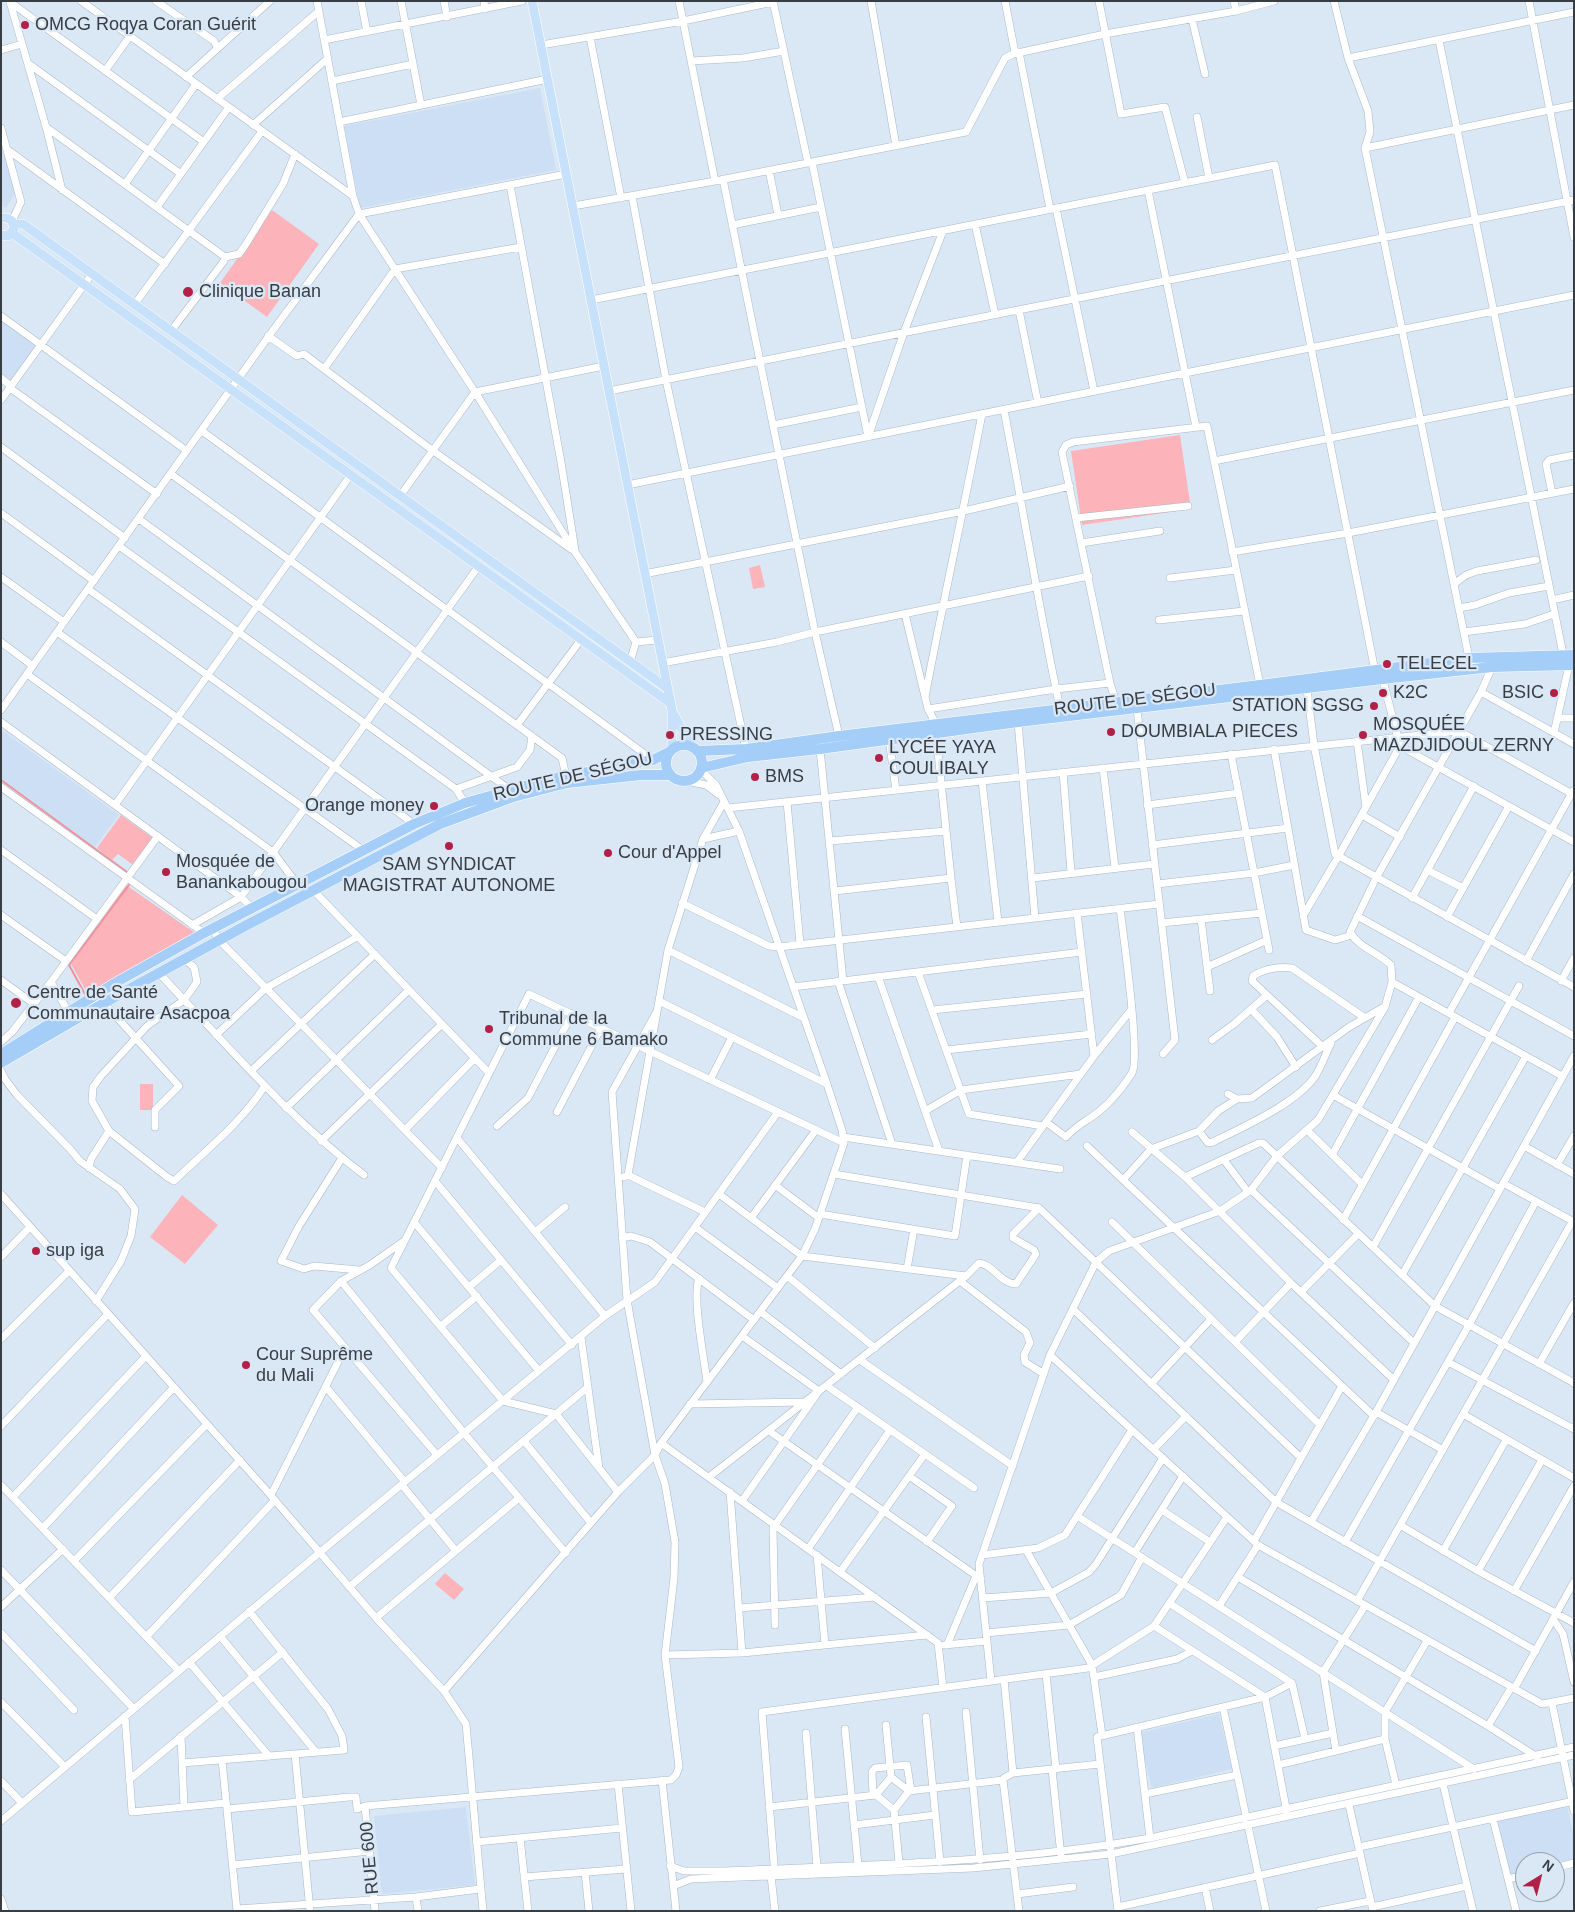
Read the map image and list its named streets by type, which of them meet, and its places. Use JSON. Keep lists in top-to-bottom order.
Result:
{
  "streets": {
    "highway": ["ROUTE DE SÉGOU"],
    "street": ["RUE 600"]
  },
  "places": [
    "OMCG Roqya Coran Guérit",
    "Clinique Banan",
    "TELECEL",
    "K2C",
    "BSIC",
    "STATION SGSG",
    "DOUMBIALA PIECES",
    "PRESSING",
    "MOSQUÉE MAZDJIDOUL ZERNY",
    "LYCÉE YAYA COULIBALY",
    "BMS",
    "Orange money",
    "SAM SYNDICAT MAGISTRAT AUTONOME",
    "Cour d'Appel",
    "Mosquée de Banankabougou",
    "Centre de Santé Communautaire Asacpoa",
    "Tribunal de la Commune 6 Bamako",
    "sup iga",
    "Cour Suprême du Mali"
  ],
  "north": "top right"
}
